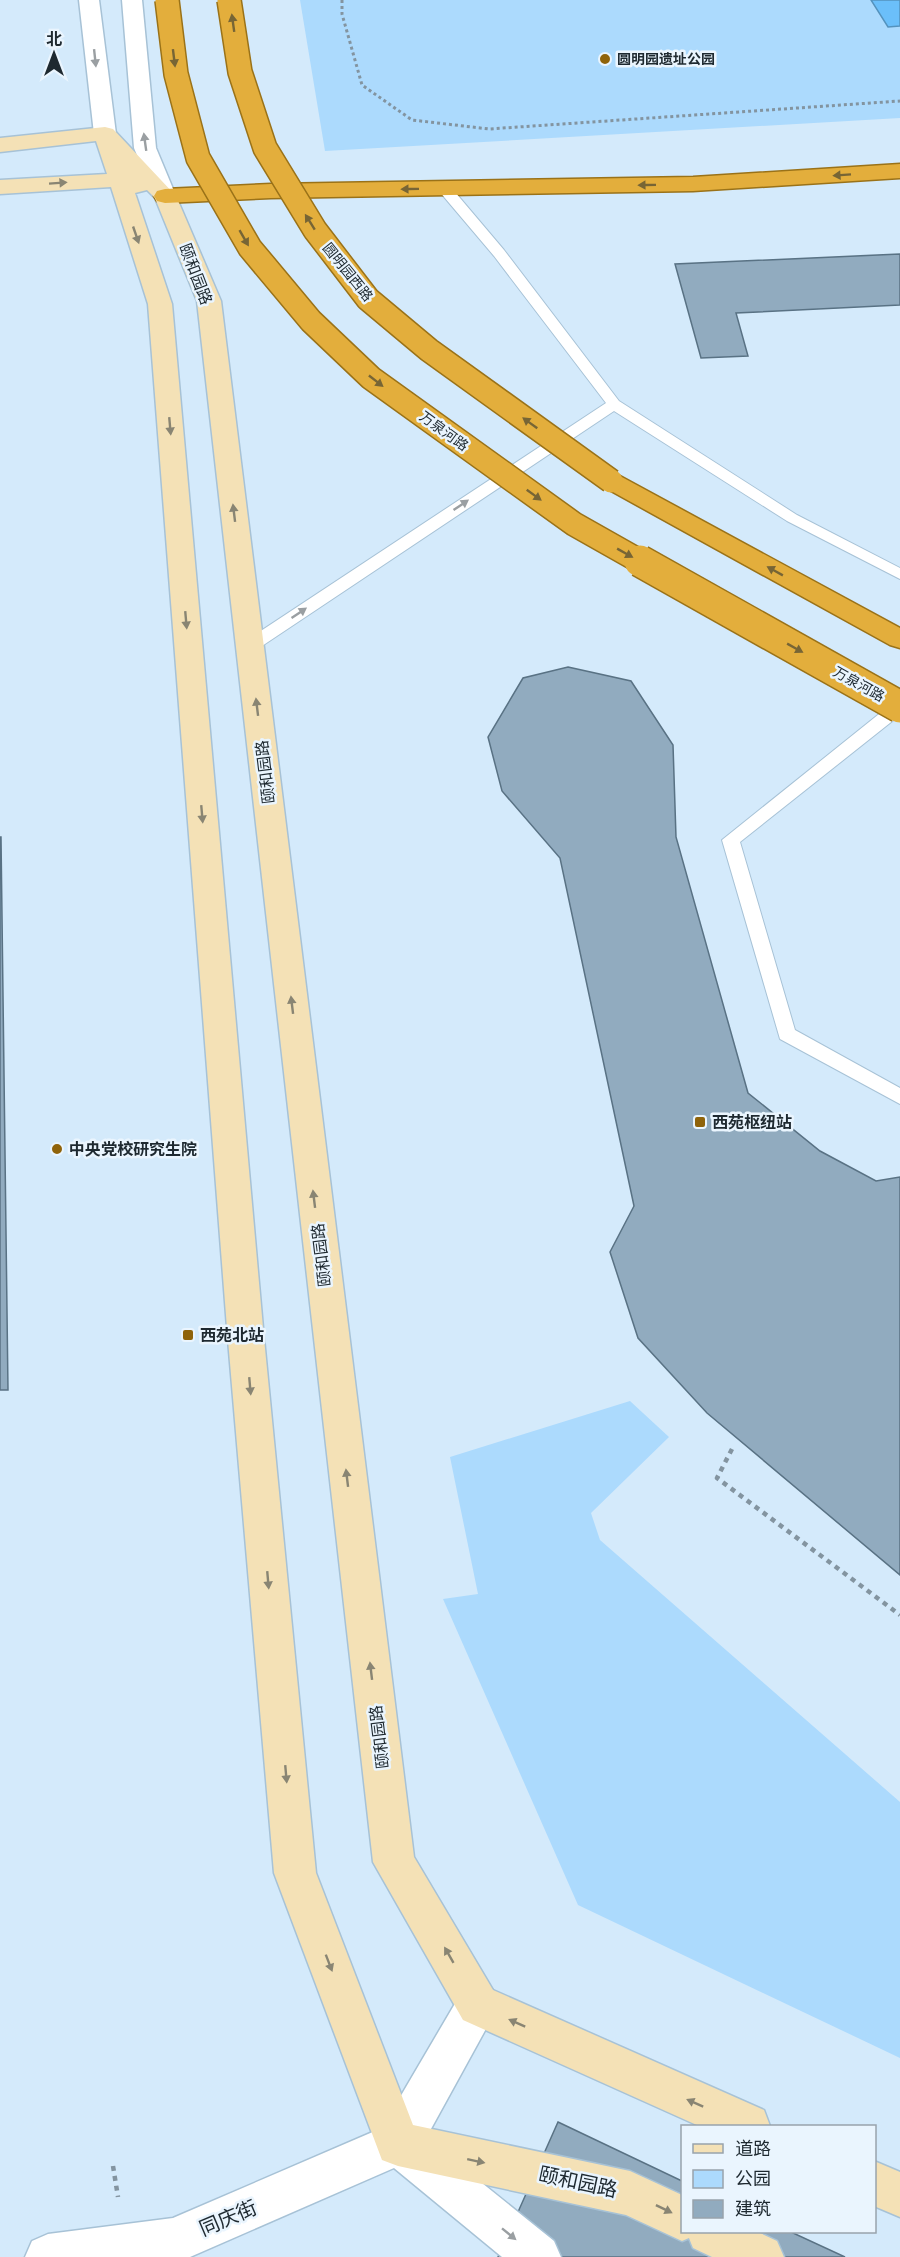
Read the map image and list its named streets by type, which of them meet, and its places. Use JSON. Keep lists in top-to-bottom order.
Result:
{
  "streets": {
    "highway": ["圆明园西路", "万泉河路"],
    "main road": ["颐和园路"],
    "street": ["同庆街"]
  },
  "crossings": [
    ["颐和园路", "同庆街"]
  ],
  "one_way": ["圆明园西路", "万泉河路"],
  "places": {
    "other": ["圆明园遗址公园", "中央党校研究生院"],
    "transit": ["西苑枢纽站", "西苑北站"]
  },
  "legend": ["道路", "公园", "建筑"],
  "north": "top"
}
